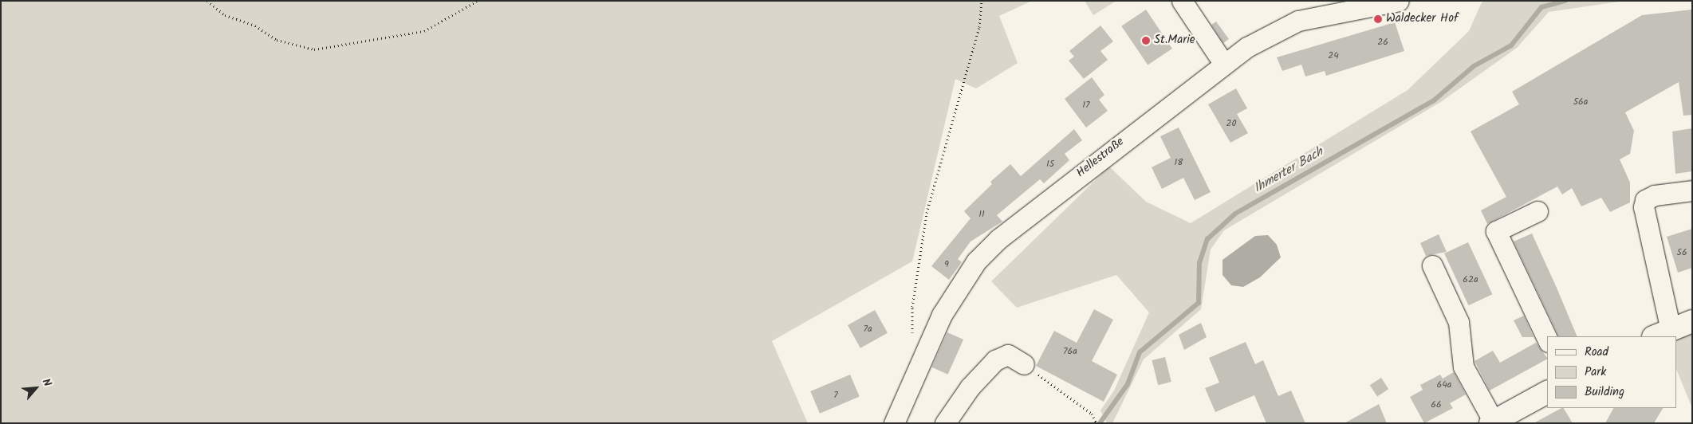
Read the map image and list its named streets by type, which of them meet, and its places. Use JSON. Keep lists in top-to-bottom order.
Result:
{
  "streets": {
    "street": ["Hellestraße"]
  },
  "water": ["Ihmerter Bach"],
  "places": ["Waldecker Hof", "St.Marie"],
  "house_numbers": [
    "26",
    "24",
    "56a",
    "17",
    "20",
    "18",
    "15",
    "11",
    "56",
    "9",
    "62a",
    "7a",
    "76a",
    "64a",
    "7",
    "66"
  ],
  "legend": ["Road", "Park", "Building"],
  "north": "top right"
}
